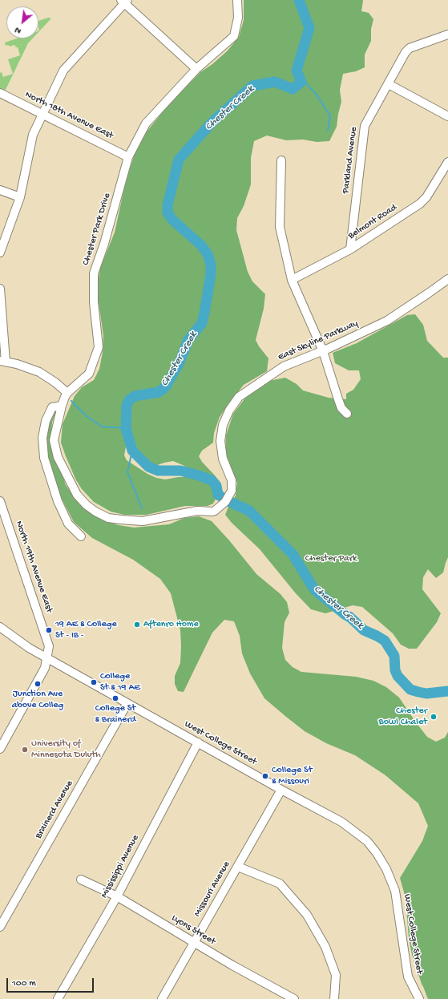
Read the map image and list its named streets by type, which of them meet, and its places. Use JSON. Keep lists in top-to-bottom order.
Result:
{
  "streets": {
    "street": [
      "North 18th Avenue East",
      "Parkland Avenue",
      "Belmont Road",
      "Chester Park Drive",
      "East Skyline Parkway",
      "North 19th Avenue East",
      "West College Street",
      "Brainerd Avenue",
      "Mississippi Avenue",
      "Missouri Avenue",
      "Lyons Street"
    ]
  },
  "crossings": [
    ["North 18th Avenue East", "Chester Park Drive"],
    ["Parkland Avenue", "Belmont Road"],
    ["Chester Park Drive", "East Skyline Parkway"],
    ["North 19th Avenue East", "West College Street"],
    ["West College Street", "Brainerd Avenue"],
    ["West College Street", "Mississippi Avenue"],
    ["West College Street", "Missouri Avenue"],
    ["Mississippi Avenue", "Lyons Street"],
    ["Missouri Avenue", "Lyons Street"]
  ],
  "water": ["Chester Creek"],
  "parks": ["Chester Park"],
  "places": [
    "Aftenro Home",
    "19 AE & College St - IB -",
    "College St & 19 AE",
    "Junction Ave above Colleg",
    "College St & Brainerd",
    "Chester Bowl Chalet",
    "University of Minnesota Duluth",
    "College St & Missouri"
  ],
  "scale_bar": "100 m",
  "north": "bottom left"
}
